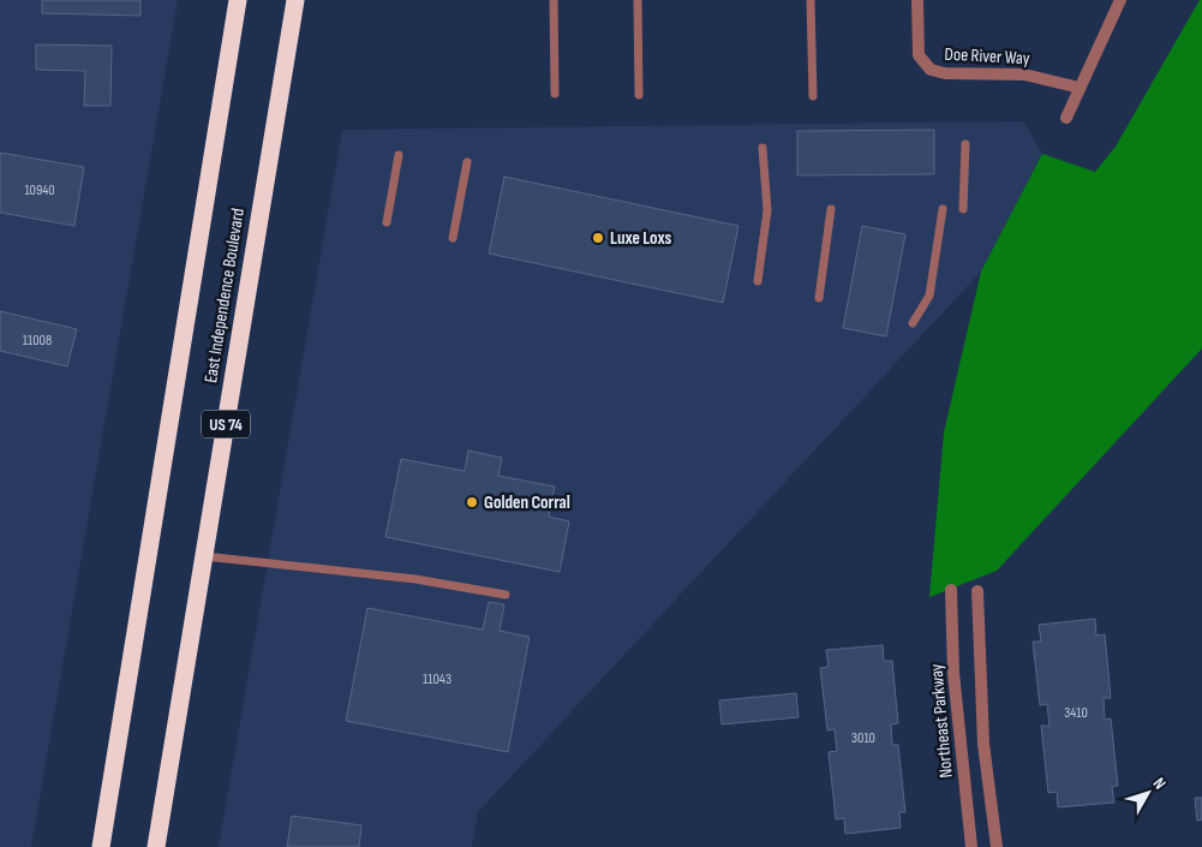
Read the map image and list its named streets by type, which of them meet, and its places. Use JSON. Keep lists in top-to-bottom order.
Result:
{
  "streets": {
    "highway": ["East Independence Boulevard", "US 74"],
    "street": ["Doe River Way", "Northeast Parkway"]
  },
  "places": ["Luxe Loxs", "Golden Corral"],
  "house_numbers": [
    "10940",
    "11008",
    "11043",
    "3410",
    "3010"
  ],
  "north": "top right"
}
